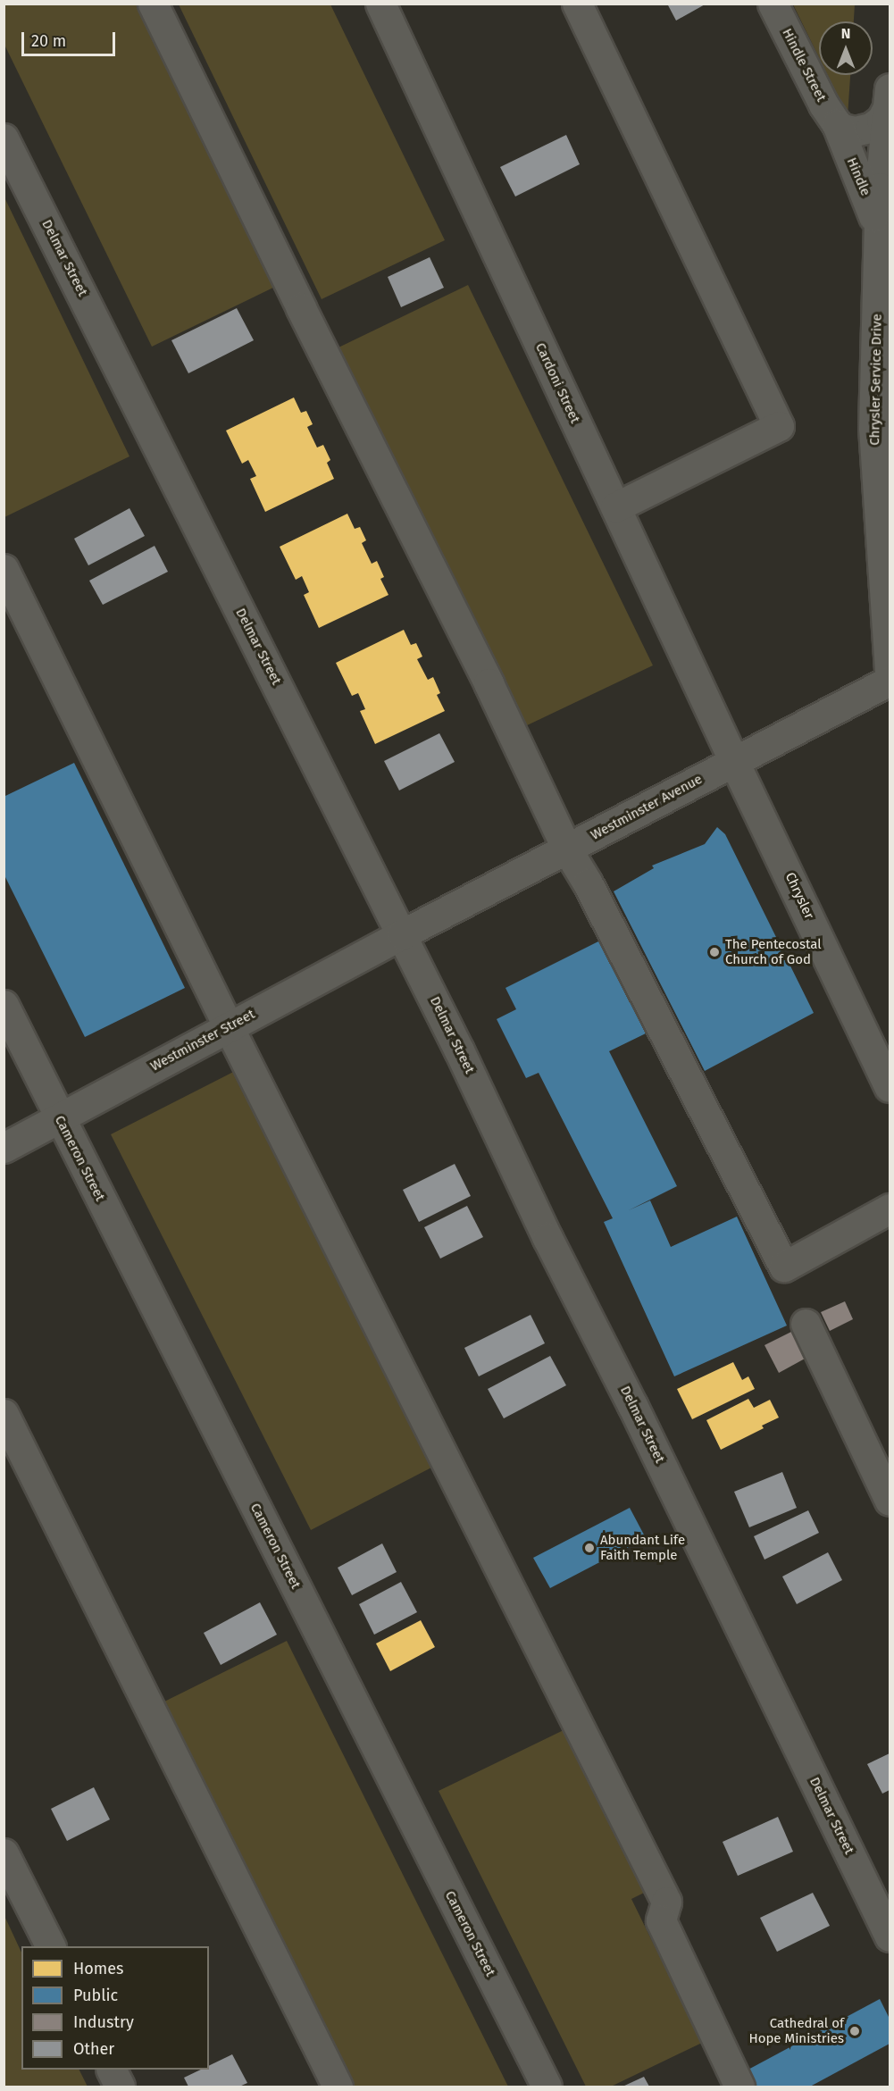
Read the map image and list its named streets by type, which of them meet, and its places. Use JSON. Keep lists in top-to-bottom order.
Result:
{
  "streets": {
    "street": [
      "Hindle Street",
      "Hindle",
      "Delmar Street",
      "Chrysler Service Drive",
      "Cardoni Street",
      "Westminster Avenue",
      "Chrysler",
      "Westminster Street",
      "Cameron Street"
    ]
  },
  "crossings": [
    ["Hindle Street", "Hindle"],
    ["Hindle", "Chrysler Service Drive"],
    ["Delmar Street", "Westminster Avenue"],
    ["Delmar Street", "Westminster Street"],
    ["Cardoni Street", "Westminster Avenue"],
    ["Cardoni Street", "Chrysler"],
    ["Westminster Avenue", "Chrysler"],
    ["Westminster Avenue", "Westminster Street"],
    ["Westminster Street", "Cameron Street"]
  ],
  "places": ["The Pentecostal Church of God", "Abundant Life Faith Temple", "Cathedral of Hope Ministries"],
  "legend": [
    "Homes",
    "Public",
    "Industry",
    "Other"
  ],
  "scale_bar": "20 m",
  "north": "top"
}
